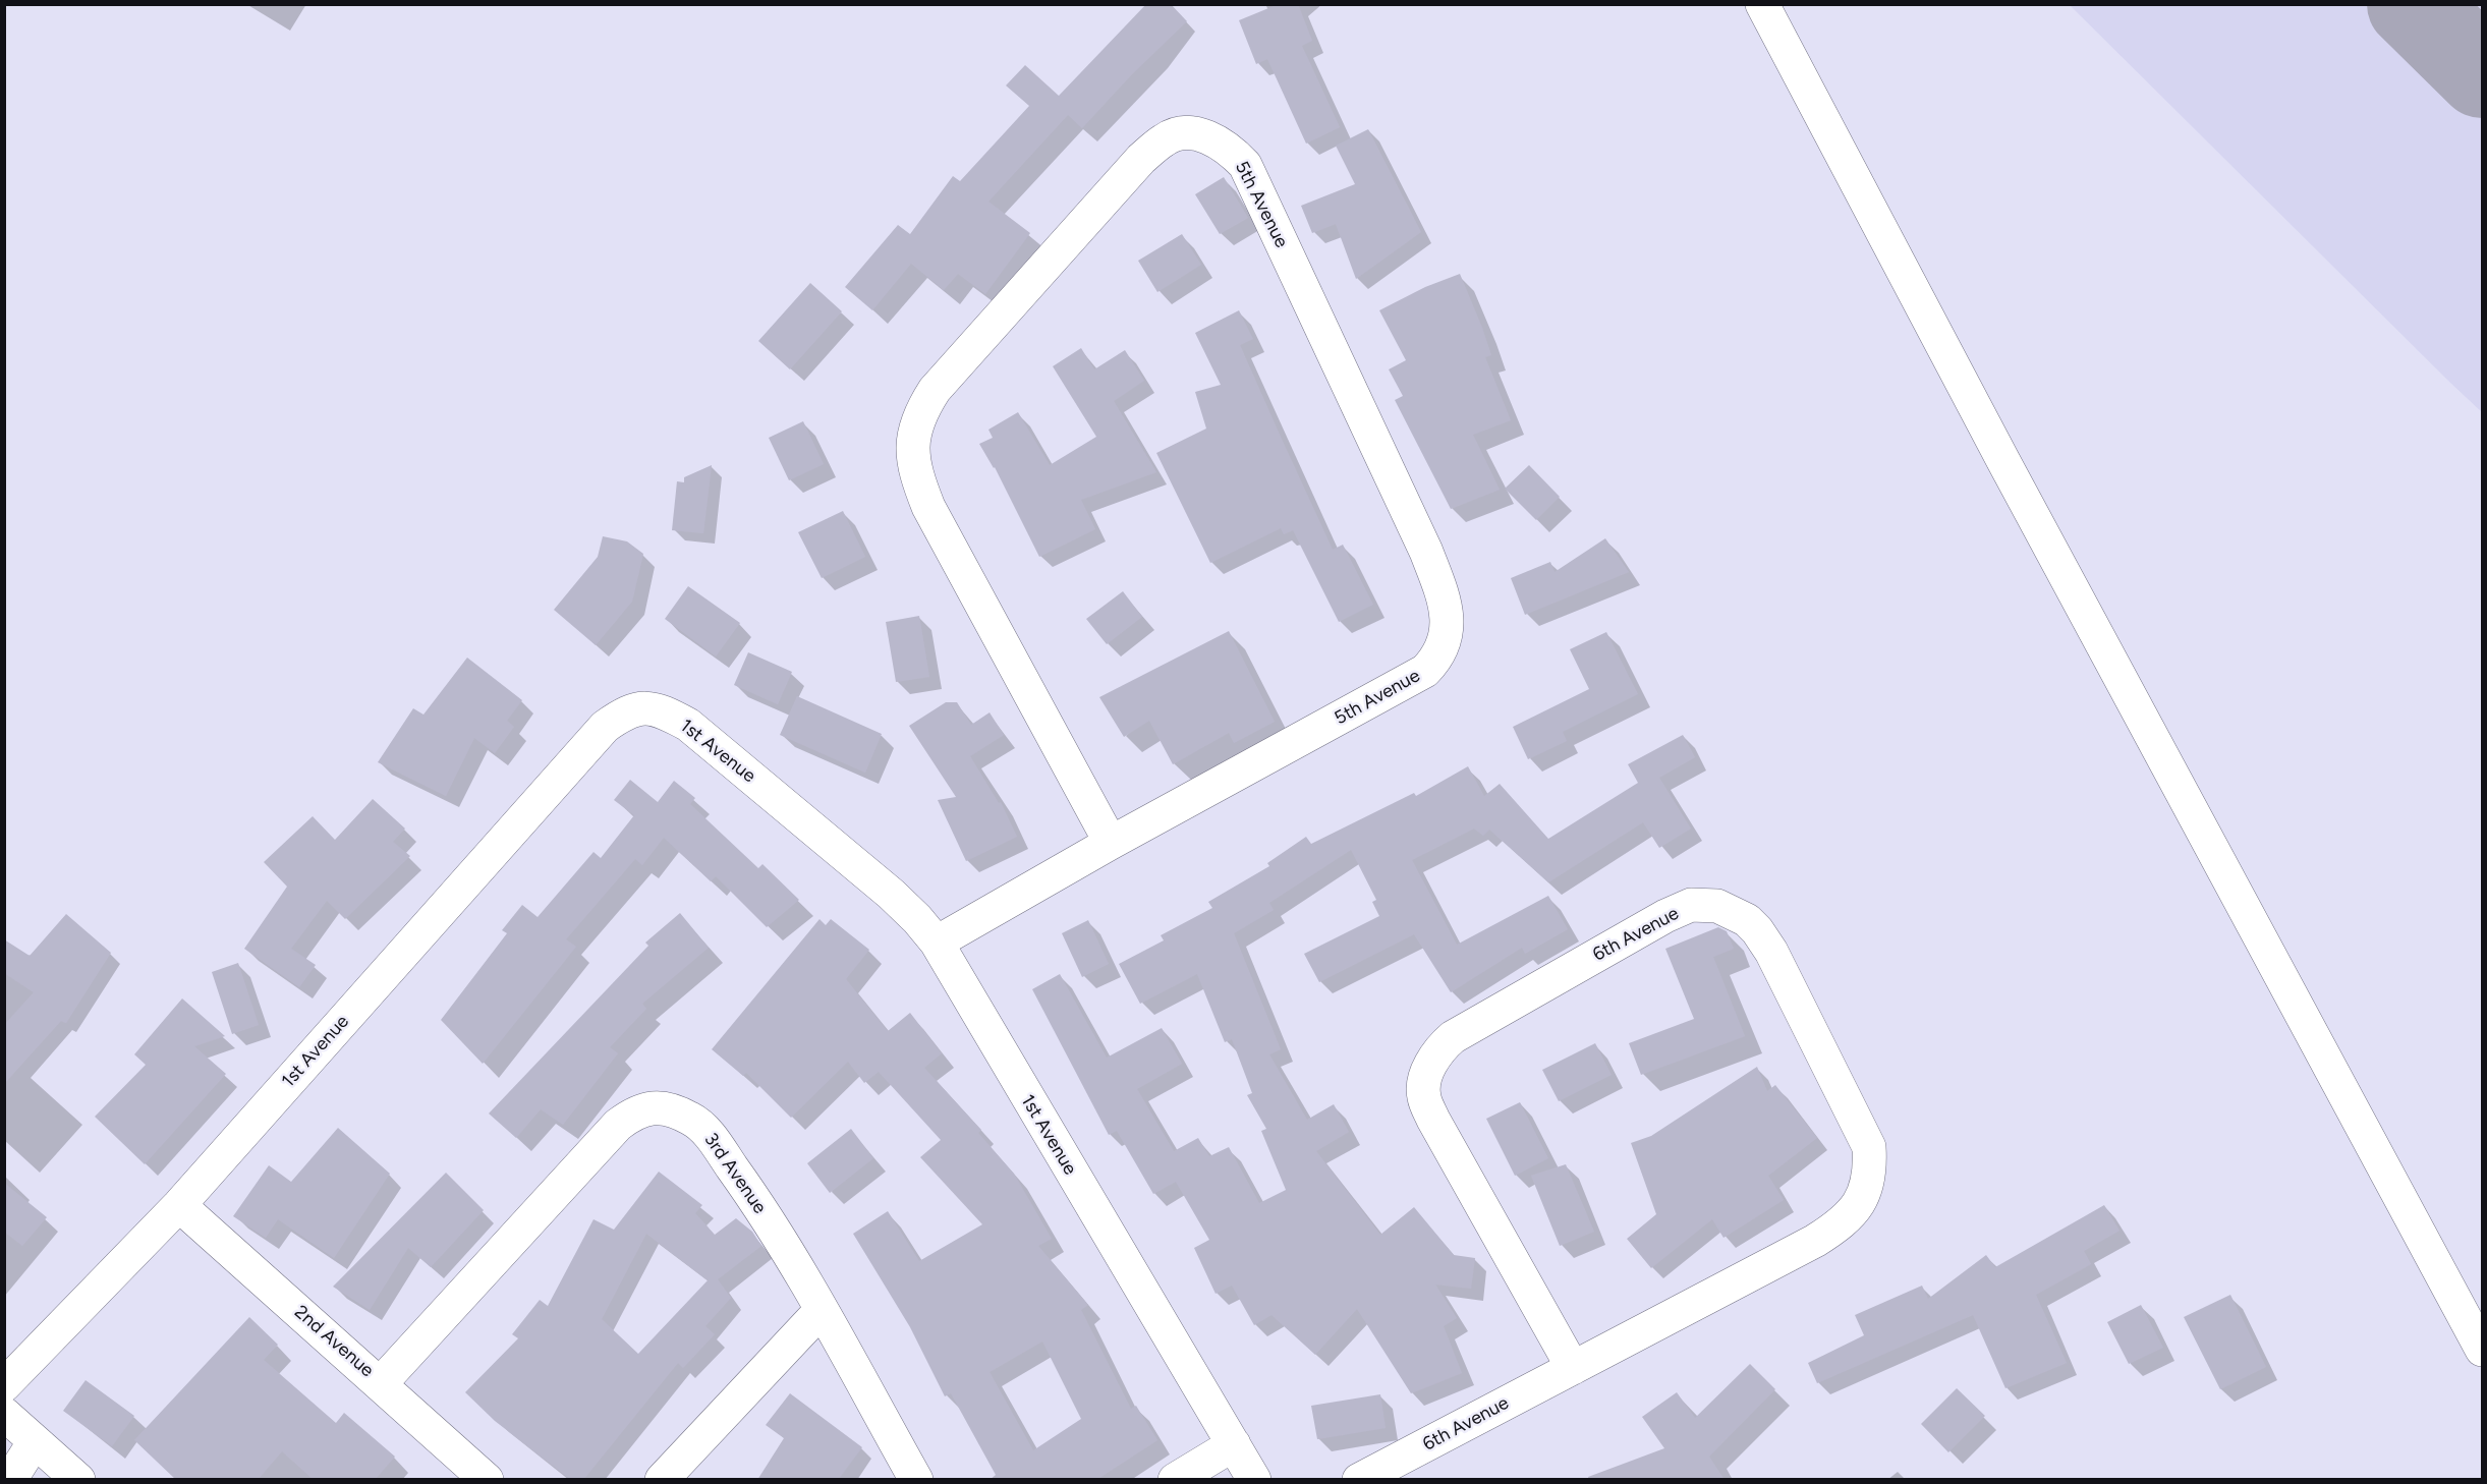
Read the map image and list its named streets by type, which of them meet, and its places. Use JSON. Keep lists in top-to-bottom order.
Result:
{
  "streets": {
    "main road": [
      "5th Avenue",
      "1st Avenue",
      "6th Avenue",
      "3rd Avenue",
      "2nd Avenue"
    ]
  },
  "crossings": [
    ["5th Avenue", "1st Avenue"],
    ["1st Avenue", "2nd Avenue"],
    ["3rd Avenue", "2nd Avenue"]
  ]
}
